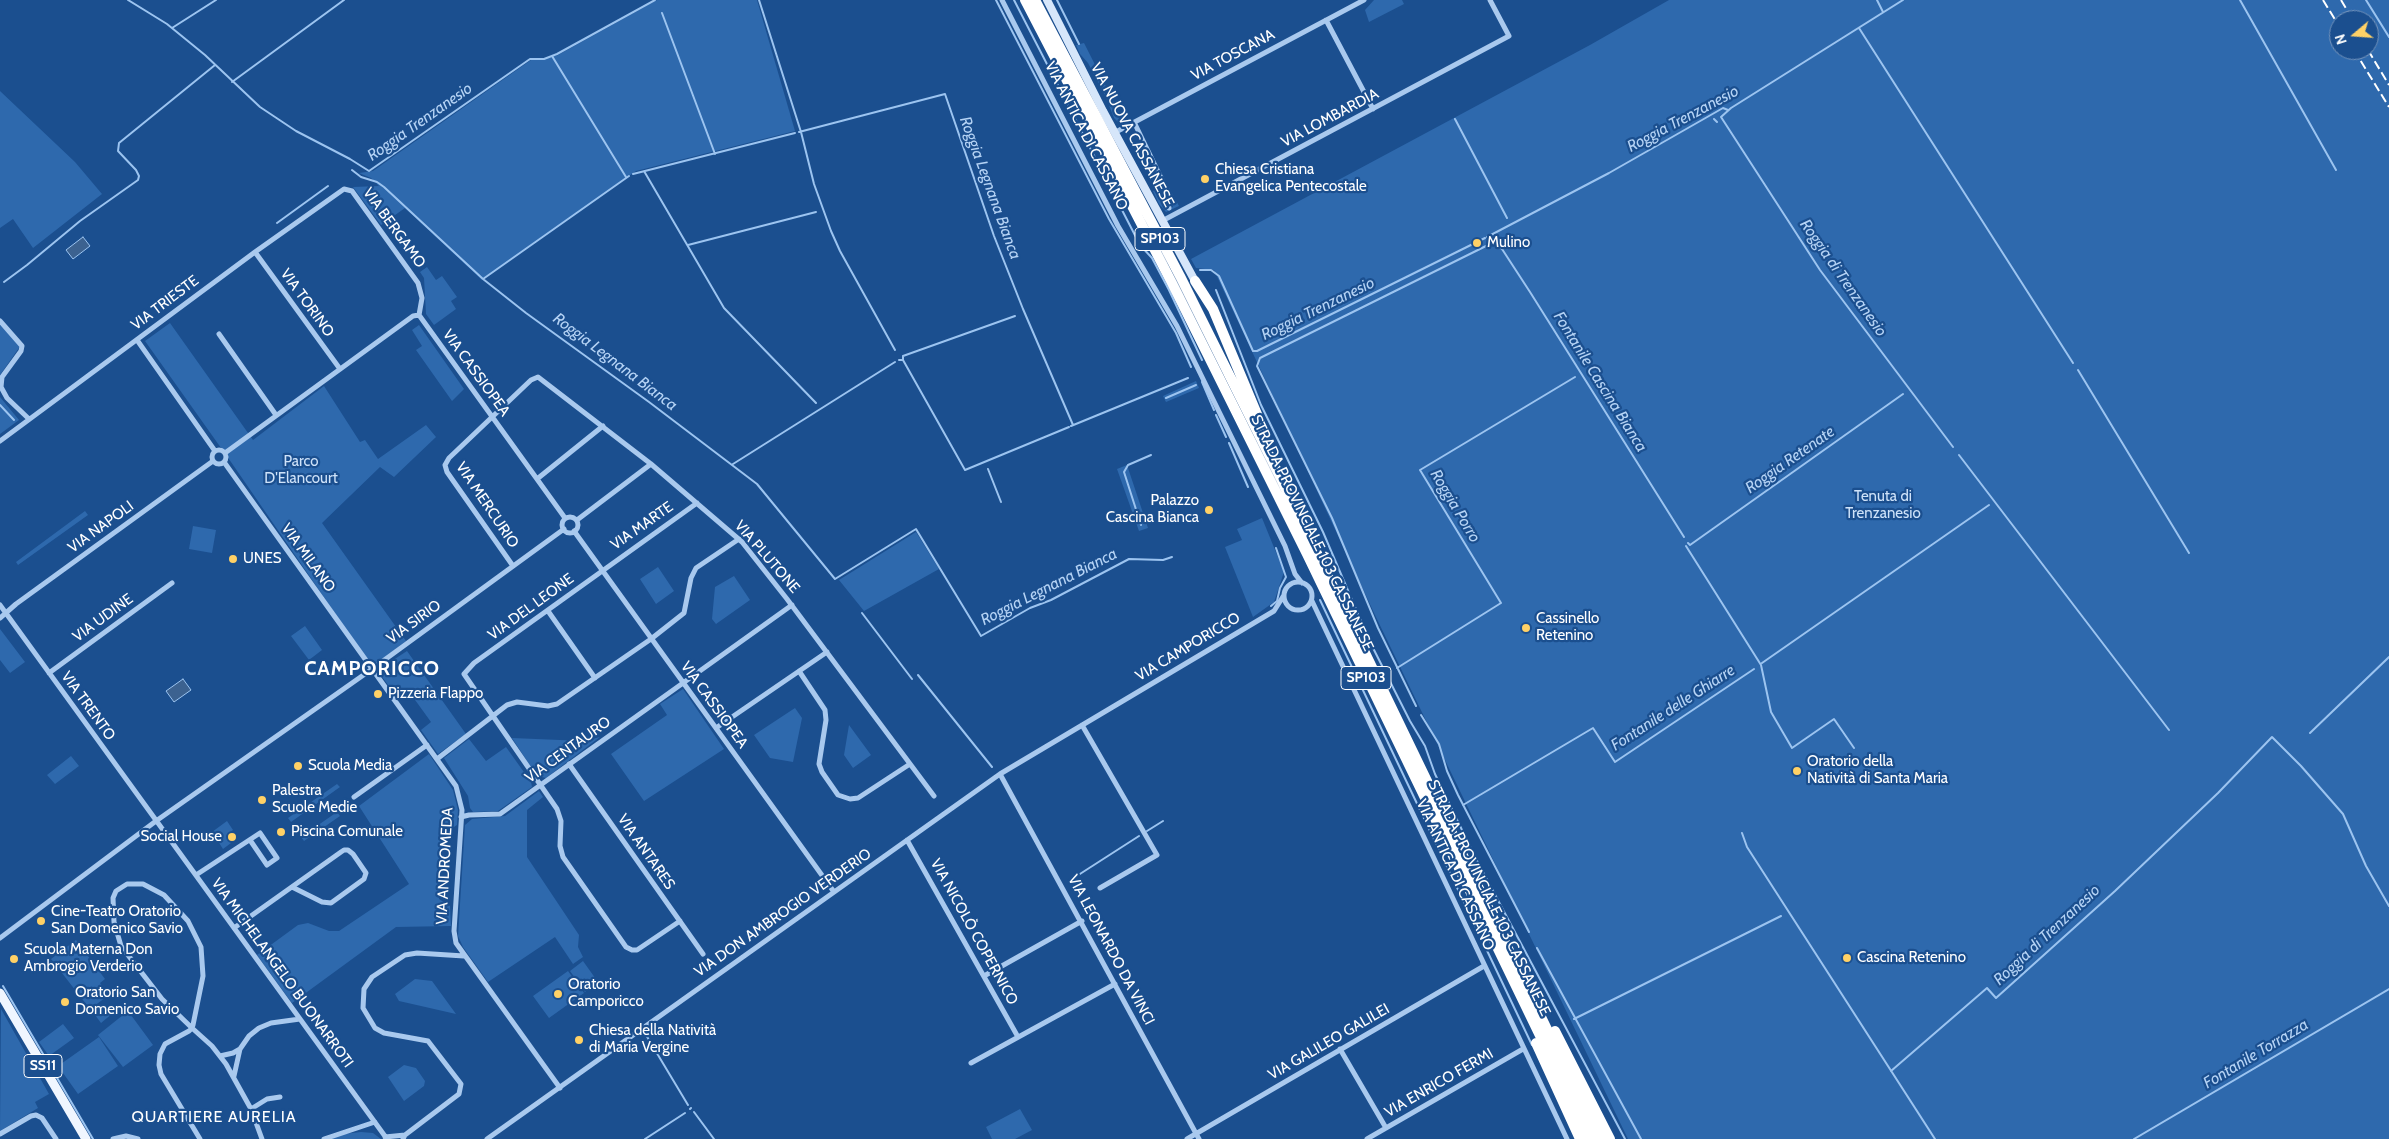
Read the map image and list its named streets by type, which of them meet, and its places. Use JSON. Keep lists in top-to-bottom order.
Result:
{
  "streets": {
    "highway": ["SP103", "STRADA PROVINCIALE 103 CASSANESE"],
    "main road": ["SS11"],
    "street": [
      "VIA TOSCANA",
      "VIA LOMBARDIA",
      "VIA NUOVA CASSANESE",
      "VIA ANTICA DI CASSANO",
      "VIA BERGAMO",
      "VIA TRIESTE",
      "VIA TORINO",
      "VIA CASSIOPEA",
      "VIA MERCURIO",
      "VIA MARTE",
      "VIA NAPOLI",
      "VIA PLUTONE",
      "VIA MILANO",
      "VIA DEL LEONE",
      "VIA UDINE",
      "VIA SIRIO",
      "VIA CAMPORICCO",
      "VIA TRENTO",
      "VIA CENTAURO",
      "VIA ANTARES",
      "VIA ANDROMEDA",
      "VIA DON AMBROGIO VERDERIO",
      "VIA NICOLÒ COPERNICO",
      "VIA LEONARDO DA VINCI",
      "VIA MICHELANGELO BUONARROTI",
      "VIA GALILEO GALILEI",
      "VIA ENRICO FERMI"
    ]
  },
  "crossings": [
    ["VIA TOSCANA", "VIA NUOVA CASSANESE"],
    ["VIA LOMBARDIA", "VIA NUOVA CASSANESE"],
    ["VIA NUOVA CASSANESE", "SP103"],
    ["VIA ANTICA DI CASSANO", "VIA CAMPORICCO"],
    ["VIA ANTICA DI CASSANO", "VIA GALILEO GALILEI"],
    ["VIA ANTICA DI CASSANO", "VIA ENRICO FERMI"],
    ["VIA BERGAMO", "VIA TRIESTE"],
    ["VIA BERGAMO", "VIA CASSIOPEA"],
    ["SP103", "STRADA PROVINCIALE 103 CASSANESE"],
    ["VIA TRIESTE", "VIA TORINO"],
    ["VIA CASSIOPEA", "VIA MERCURIO"],
    ["VIA CASSIOPEA", "VIA MARTE"],
    ["VIA CASSIOPEA", "VIA PLUTONE"],
    ["VIA CASSIOPEA", "VIA DEL LEONE"],
    ["VIA CASSIOPEA", "VIA SIRIO"],
    ["VIA CASSIOPEA", "VIA CENTAURO"],
    ["VIA CASSIOPEA", "VIA DON AMBROGIO VERDERIO"],
    ["VIA MERCURIO", "VIA PLUTONE"],
    ["VIA MERCURIO", "VIA SIRIO"],
    ["VIA MARTE", "VIA PLUTONE"],
    ["VIA MARTE", "VIA DEL LEONE"],
    ["VIA NAPOLI", "VIA MILANO"],
    ["VIA NAPOLI", "VIA TRENTO"],
    ["VIA PLUTONE", "VIA CENTAURO"],
    ["VIA MILANO", "VIA SIRIO"],
    ["VIA MILANO", "VIA ANDROMEDA"],
    ["VIA UDINE", "VIA TRENTO"],
    ["VIA SIRIO", "VIA TRENTO"],
    ["VIA SIRIO", "VIA ANDROMEDA"],
    ["VIA SIRIO", "VIA MICHELANGELO BUONARROTI"],
    ["VIA CAMPORICCO", "VIA DON AMBROGIO VERDERIO"],
    ["VIA TRENTO", "VIA MICHELANGELO BUONARROTI"],
    ["VIA CENTAURO", "VIA ANTARES"],
    ["VIA CENTAURO", "VIA ANDROMEDA"],
    ["VIA ANDROMEDA", "VIA DON AMBROGIO VERDERIO"],
    ["VIA DON AMBROGIO VERDERIO", "VIA NICOLÒ COPERNICO"],
    ["VIA DON AMBROGIO VERDERIO", "VIA LEONARDO DA VINCI"],
    ["VIA LEONARDO DA VINCI", "VIA GALILEO GALILEI"]
  ],
  "districts": ["CAMPORICCO", "QUARTIERE AURELIA"],
  "water": [
    "Roggia Trenzanesio",
    "Roggia Legnana Bianca",
    "Roggia di Trenzanesio",
    "Fontanile Cascina Bianca",
    "Roggia Retenate",
    "Roggia Porro",
    "Fontanile delle Ghiarre",
    "Fontanile Torrazza"
  ],
  "parks": ["Parco D'Elancourt", "Tenuta di Trenzanesio"],
  "places": [
    "Chiesa Cristiana Evangelica Pentecostale",
    "Mulino",
    "Palazzo Cascina Bianca",
    "UNES",
    "Cassinello Retenino",
    "Pizzeria Flappo",
    "Scuola Media",
    "Oratorio della Natività di Santa Maria",
    "Palestra Scuole Medie",
    "Piscina Comunale",
    "Social House",
    "Cine-Teatro Oratorio San Domenico Savio",
    "Cascina Retenino",
    "Scuola Materna Don Ambrogio Verderio",
    "Oratorio Camporicco",
    "Oratorio San Domenico Savio",
    "Chiesa della Natività di Maria Vergine"
  ],
  "north": "left"
}
